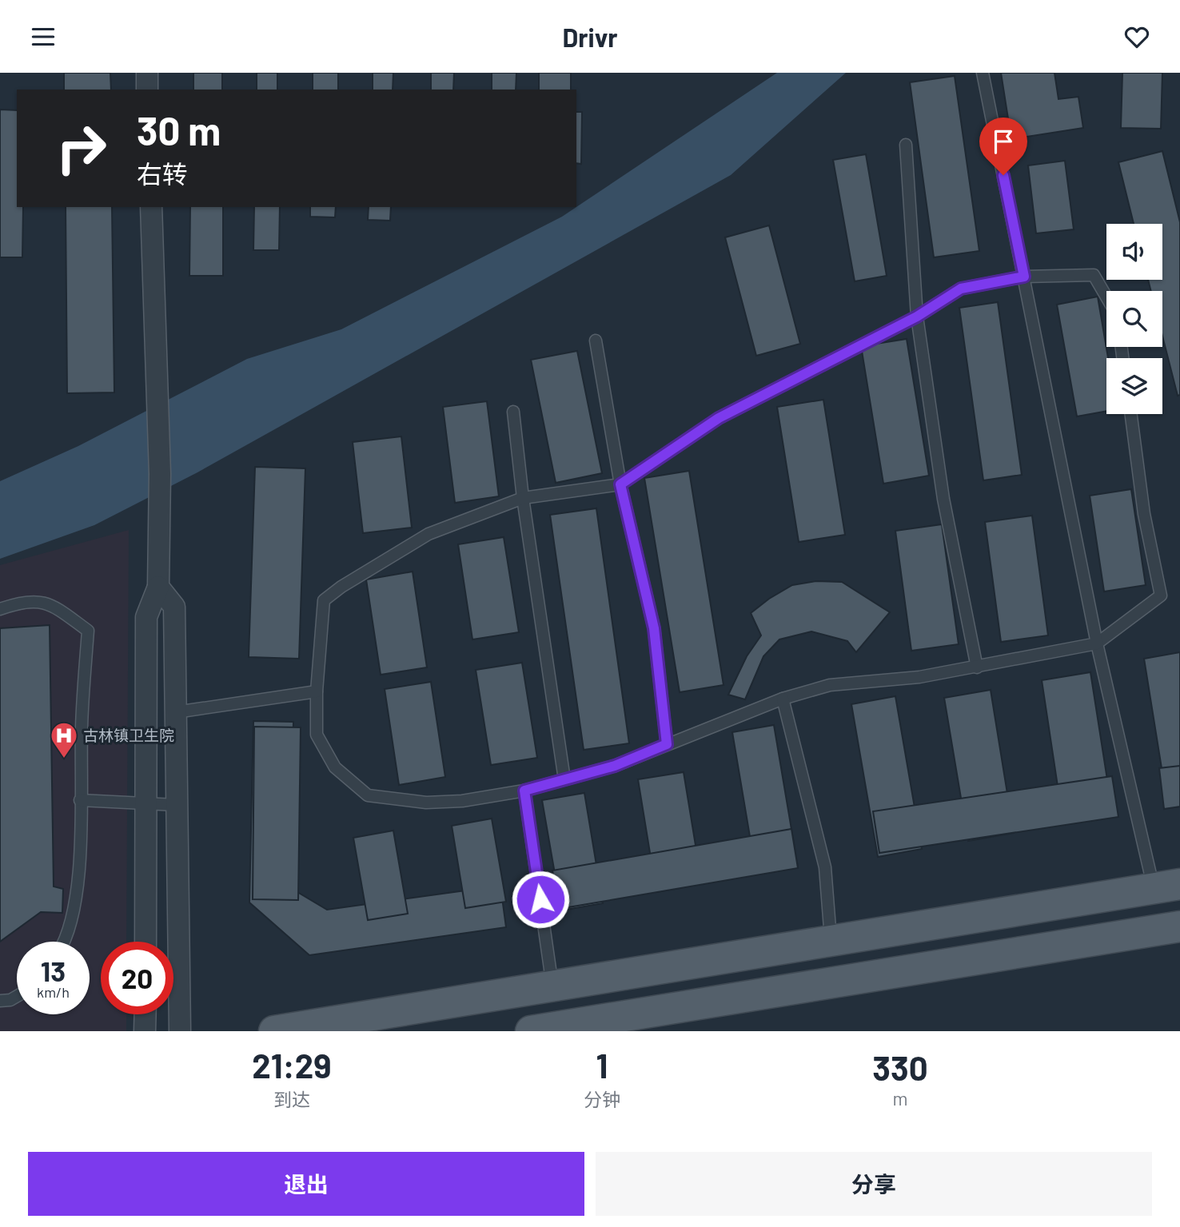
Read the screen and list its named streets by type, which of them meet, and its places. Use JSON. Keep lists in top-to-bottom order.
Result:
{
  "places": {
    "hospital": ["古林镇卫生院"]
  },
  "page": {
    "header": "Drivr",
    "turn": ["30 m", "右转"],
    "speed": "13 km/h",
    "limit": "20",
    "eta": [
      "21:29",
      "到达",
      "1",
      "分钟",
      "330",
      "m"
    ],
    "buttons": ["退出", "分享"]
  }
}
